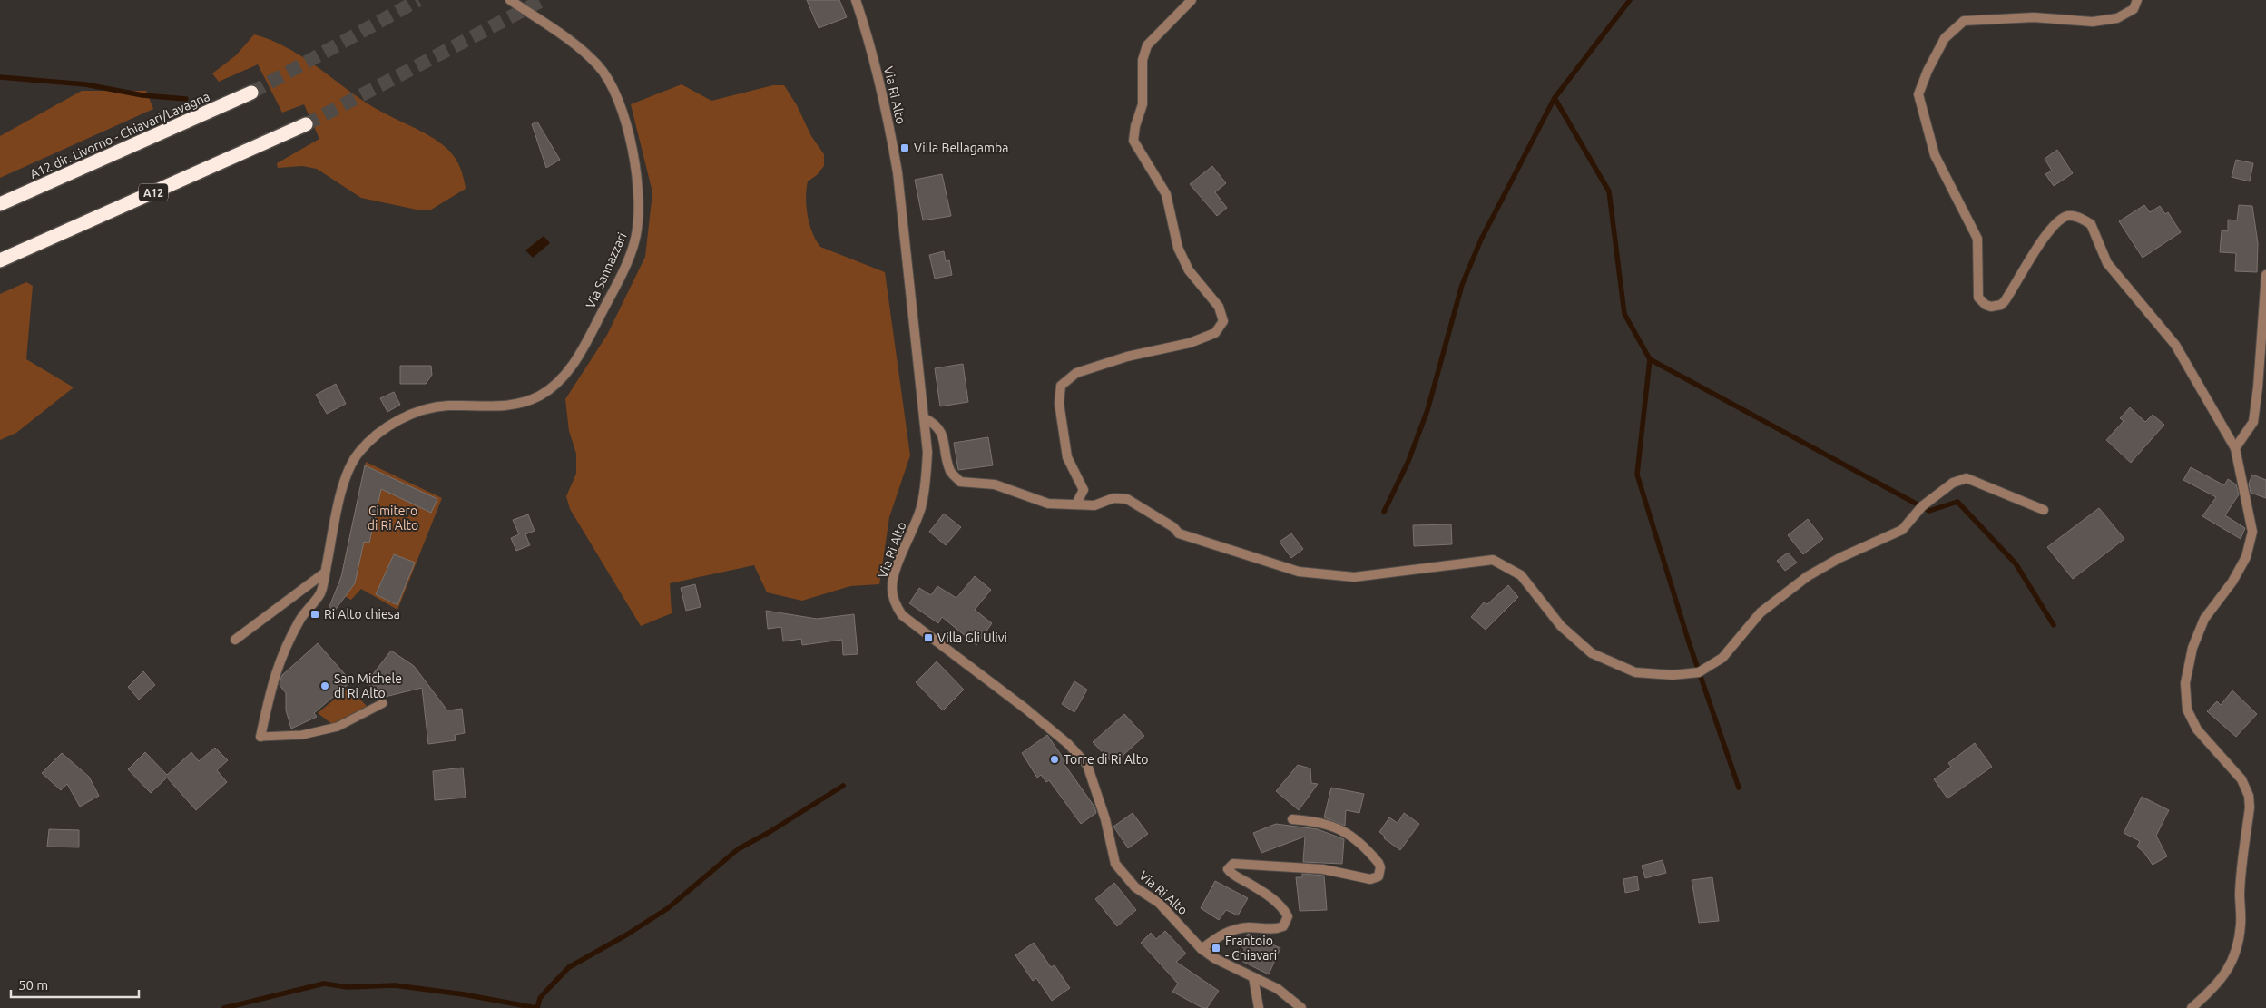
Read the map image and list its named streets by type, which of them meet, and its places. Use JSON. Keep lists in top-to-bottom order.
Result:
{
  "streets": {
    "highway": ["A12 dir. Livorno - Chiavari/Lavagna", "A12"],
    "street": ["Via Ri Alto", "Via Sannazzari"]
  },
  "parks": ["Cimitero di Ri Alto"],
  "places": {
    "transit": [
      "Villa Bellagamba",
      "Ri Alto chiesa",
      "Villa Gli Ulivi",
      "Frantoio - Chiavari"
    ],
    "other": ["San Michele di Ri Alto", "Torre di Ri Alto"]
  },
  "scale_bar": "50 m"
}
